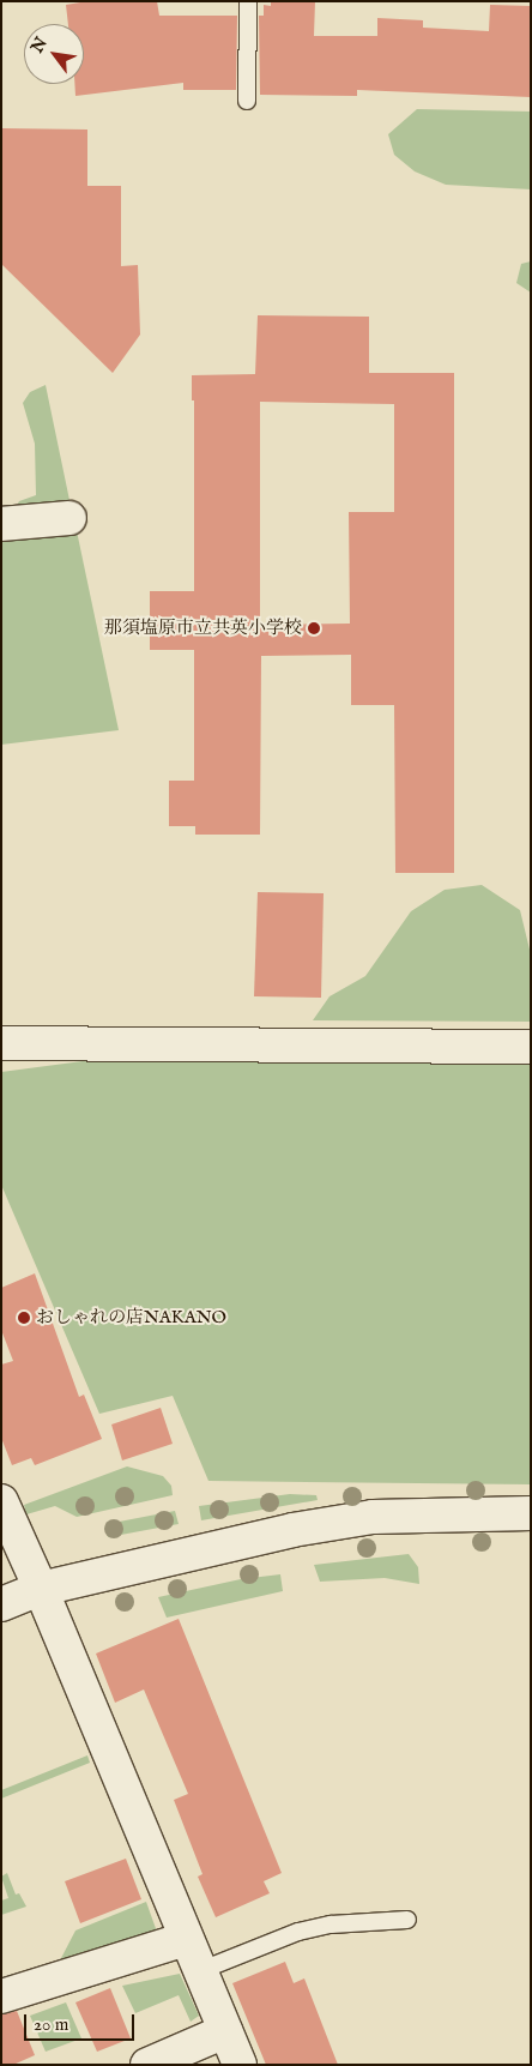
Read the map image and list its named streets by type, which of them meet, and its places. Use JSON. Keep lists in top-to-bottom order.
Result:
{
  "places": ["那須塩原市立共英小学校", "おしゃれの店NAKANO"],
  "scale_bar": "20 m",
  "north": "top left"
}
